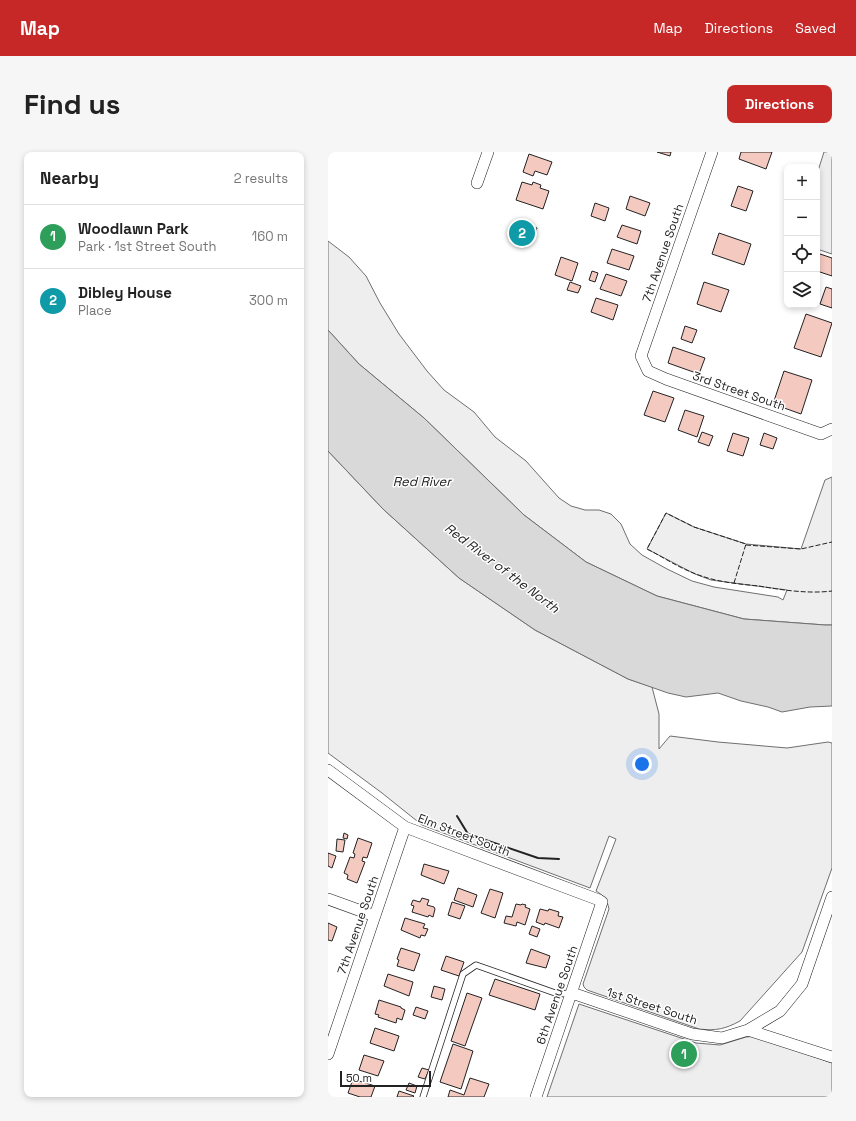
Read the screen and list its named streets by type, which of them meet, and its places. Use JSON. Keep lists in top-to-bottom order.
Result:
{
  "streets": {
    "street": [
      "7th Avenue South",
      "3rd Street South",
      "Elm Street South",
      "6th Avenue South",
      "1st Street South"
    ]
  },
  "crossings": [
    ["7th Avenue South", "3rd Street South"],
    ["7th Avenue South", "Elm Street South"],
    ["Elm Street South", "6th Avenue South"],
    ["6th Avenue South", "1st Street South"]
  ],
  "water": ["Red River", "Red River of the North"],
  "scale_bar": "50 m",
  "page": {
    "header": "Map",
    "nav": ["Map", "Directions", "Saved"],
    "buttons": "Directions",
    "title": "Find us",
    "heading": ["Nearby", "2 results"],
    "map_buttons": ["+", "−"],
    "list": [
      {
        "mark": "1",
        "name": "Woodlawn Park",
        "note": "Park · 1st Street South",
        "value": "160 m"
      },
      {
        "mark": "2",
        "name": "Dibley House",
        "note": "Place",
        "value": "300 m"
      }
    ],
    "pins": ["2", "1"],
    "scale": "50 m"
  }
}
